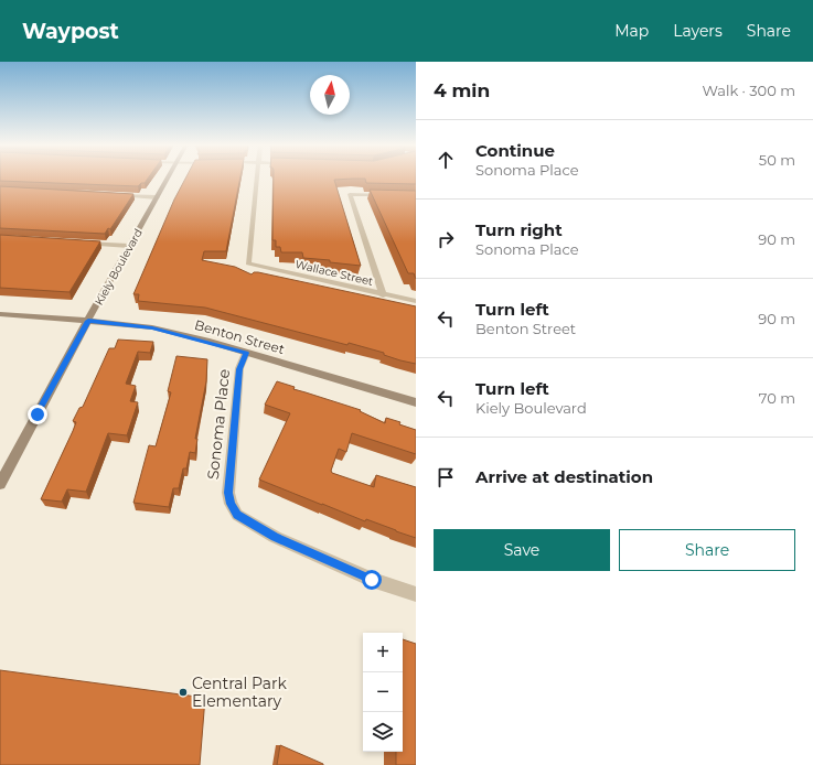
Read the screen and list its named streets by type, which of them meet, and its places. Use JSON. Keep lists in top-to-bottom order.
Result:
{
  "streets": {
    "main road": ["Kiely Boulevard", "Benton Street"],
    "street": ["Wallace Street", "Sonoma Place"]
  },
  "crossings": [
    ["Kiely Boulevard", "Benton Street"],
    ["Benton Street", "Sonoma Place"]
  ],
  "places": ["Central Park Elementary"],
  "north": "top",
  "page": {
    "header": "Waypost",
    "nav": ["Map", "Layers", "Share"],
    "heading": ["4 min", "Walk · 300 m"],
    "list": [
      ["Continue", "Sonoma Place", "50 m"],
      ["Turn right", "Sonoma Place", "90 m"],
      ["Turn left", "Benton Street", "90 m"],
      ["Turn left", "Kiely Boulevard", "70 m"],
      "Arrive at destination"
    ],
    "buttons": ["Save", "Share"],
    "map_buttons": ["+", "−"]
  }
}
